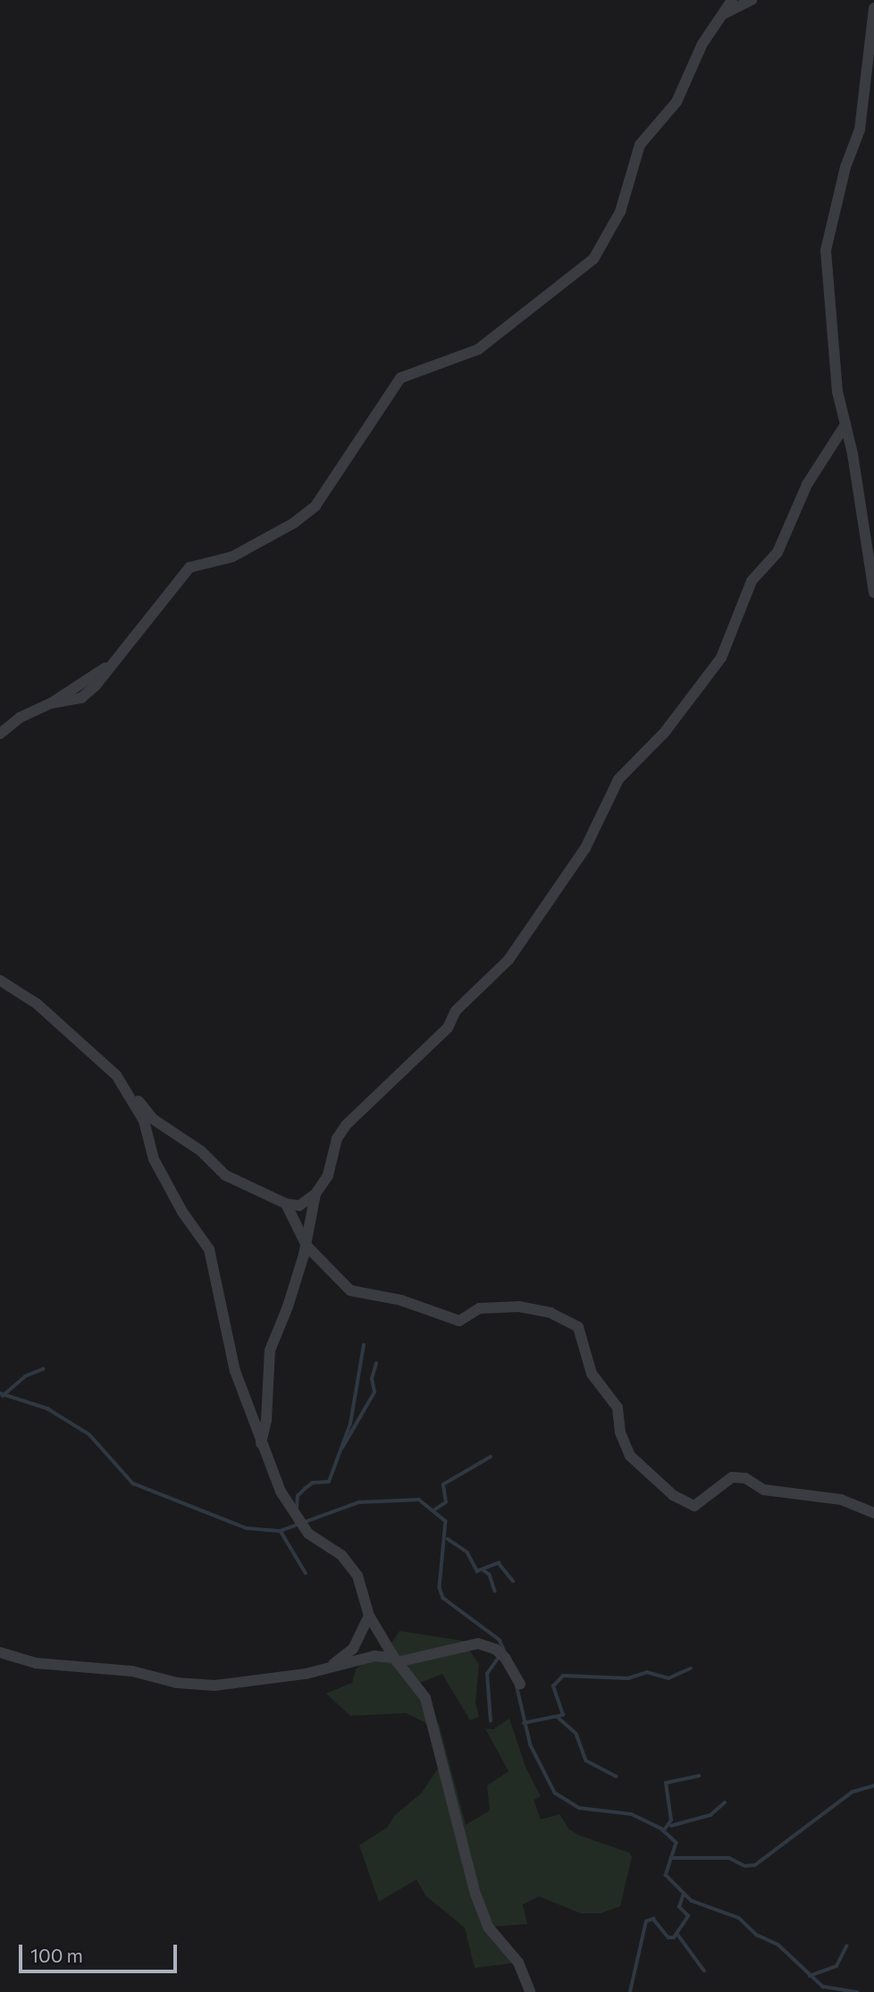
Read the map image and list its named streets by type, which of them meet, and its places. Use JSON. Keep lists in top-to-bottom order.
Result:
{
  "scale_bar": "100 m"
}
